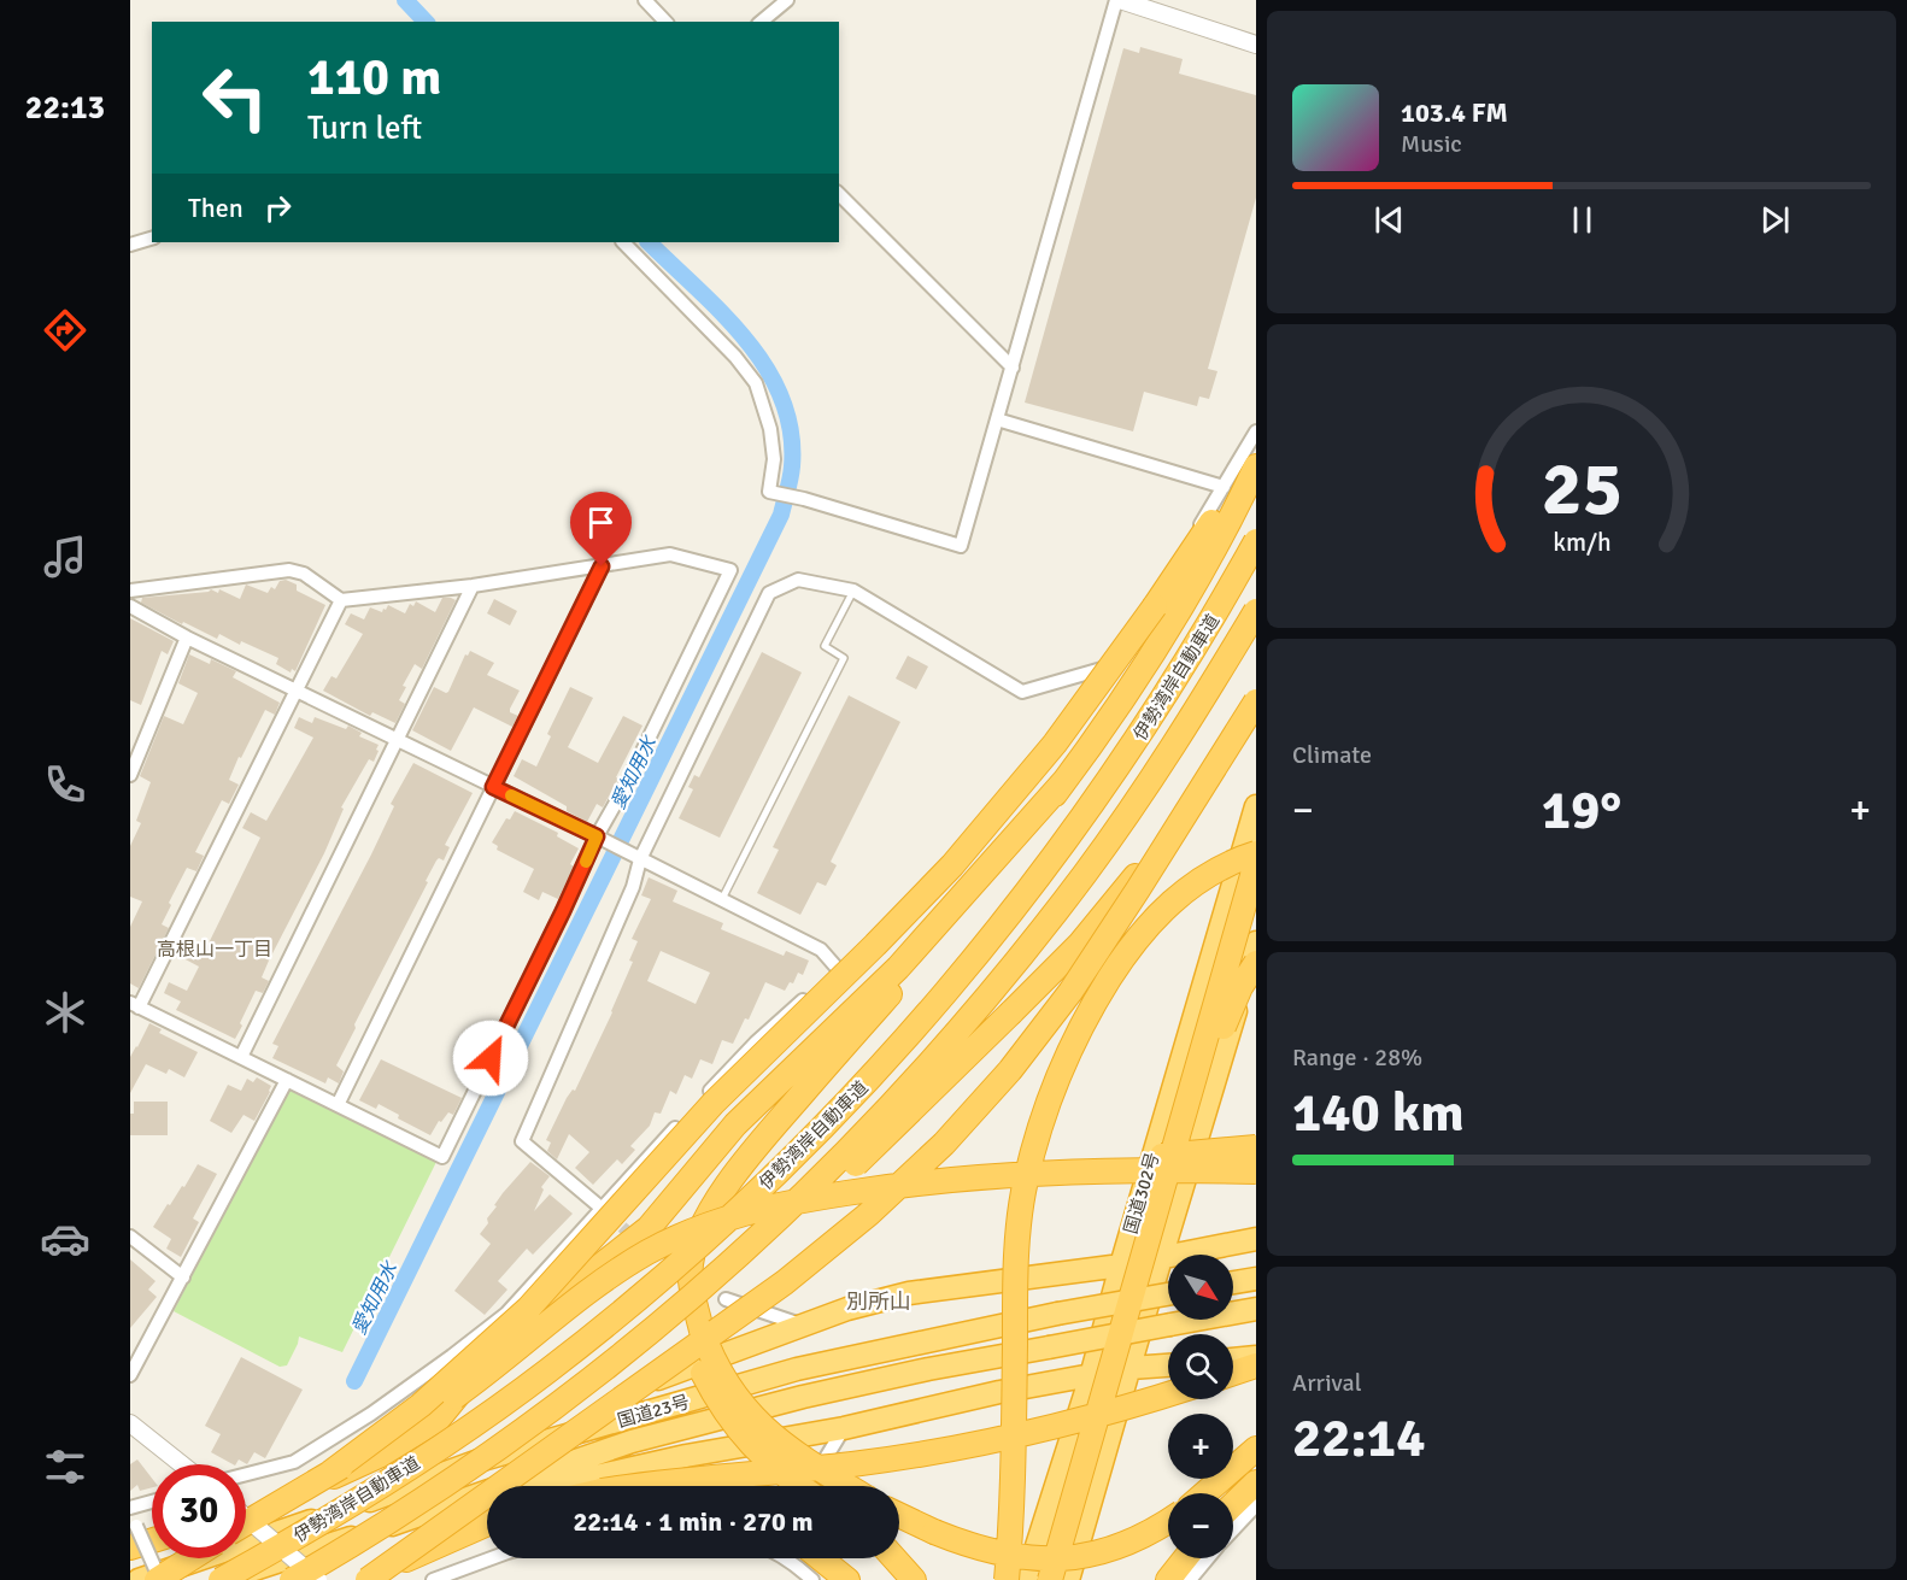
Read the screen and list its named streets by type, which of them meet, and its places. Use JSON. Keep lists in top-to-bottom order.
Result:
{
  "streets": {
    "highway": ["伊勢湾岸自動車道", "国道302号", "国道23号"]
  },
  "crossings": [
    ["伊勢湾岸自動車道", "国道23号"]
  ],
  "districts": ["高根山一丁目", "別所山"],
  "water": ["愛知用水"],
  "north": "bottom right",
  "page": {
    "tabs": "22:13",
    "turn": ["110 m", "Turn left"],
    "song": ["103.4 FM", "Music"],
    "then": "Then",
    "tile": [
      "Climate",
      ["Range · 28%", "140 km"],
      ["Arrival", "22:14"]
    ],
    "heat": ["−", "19°", "+"],
    "map_buttons": ["+", "−"],
    "limit": "30",
    "trip": "22:14 · 1 min · 270 m",
    "gauge": ["25", "km/h"]
  }
}
